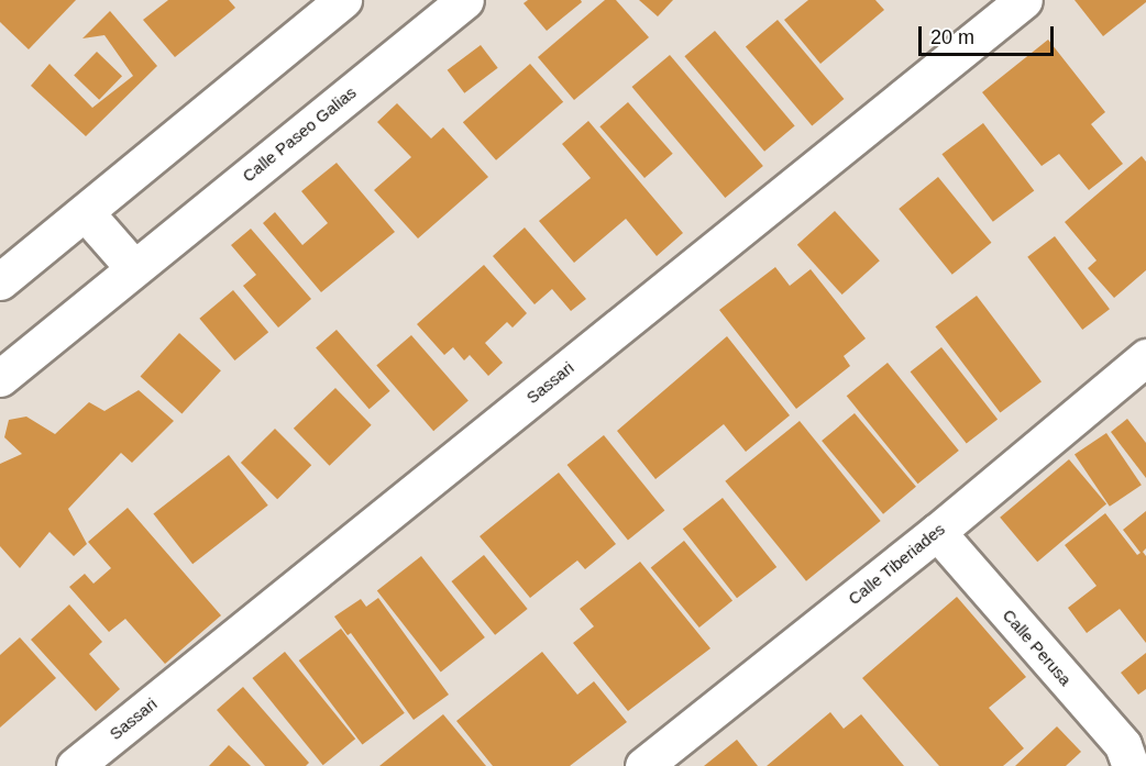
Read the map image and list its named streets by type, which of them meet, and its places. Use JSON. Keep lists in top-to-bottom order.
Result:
{
  "streets": {
    "street": [
      "Calle Paseo Galias",
      "Sassari",
      "Calle Tiberiades",
      "Calle Perusa"
    ]
  },
  "crossings": [
    ["Calle Tiberiades", "Calle Perusa"]
  ],
  "scale_bar": "20 m"
}
